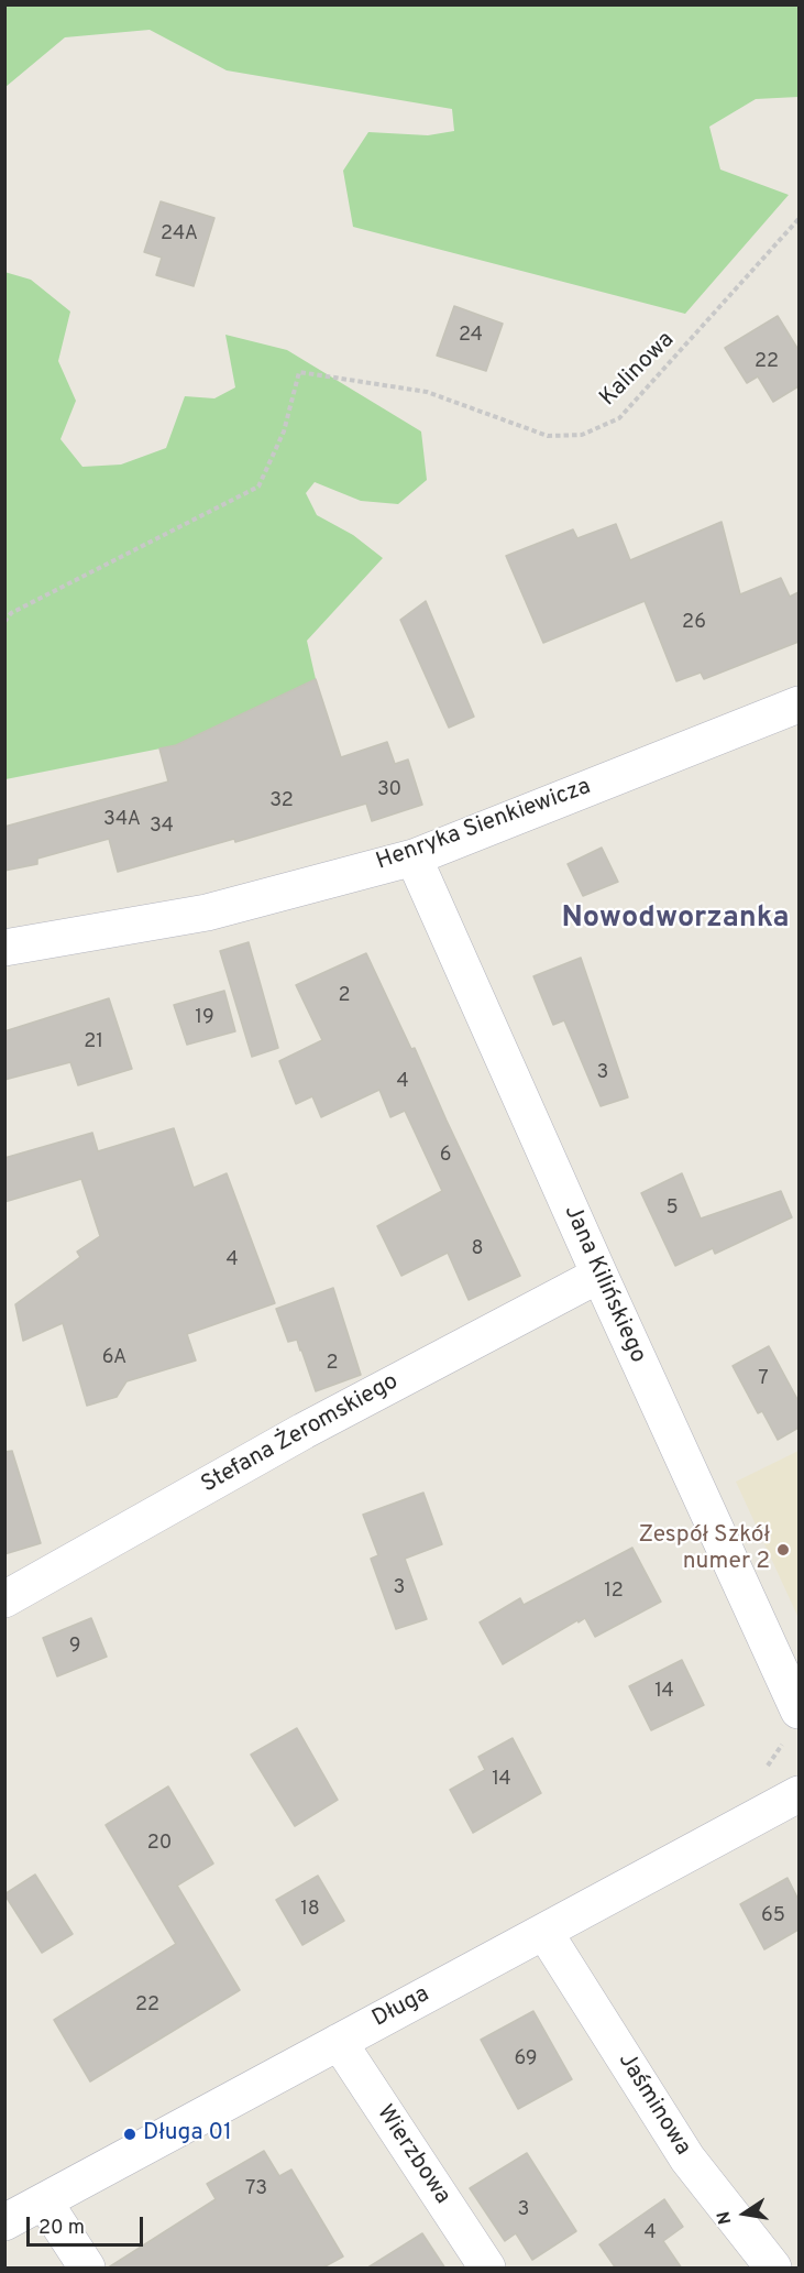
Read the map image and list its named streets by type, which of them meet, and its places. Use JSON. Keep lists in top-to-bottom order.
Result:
{
  "streets": {
    "street": [
      "Henryka Sienkiewicza",
      "Jana Kilińskiego",
      "Stefana Żeromskiego",
      "Długa",
      "Jaśminowa",
      "Wierzbowa"
    ],
    "path": ["Kalinowa"]
  },
  "crossings": [
    ["Henryka Sienkiewicza", "Jana Kilińskiego"],
    ["Jana Kilińskiego", "Stefana Żeromskiego"],
    ["Długa", "Jaśminowa"],
    ["Długa", "Wierzbowa"]
  ],
  "districts": ["Nowodworzanka"],
  "places": ["Zespół Szkół numer 2", "Długa 01"],
  "house_numbers": [
    "24A",
    "24",
    "22",
    "26",
    "30",
    "32",
    "34A",
    "34",
    "2",
    "19",
    "21",
    "3",
    "4",
    "6",
    "5",
    "8",
    "4",
    "6A",
    "2",
    "7",
    "3",
    "12",
    "9",
    "14",
    "14",
    "20",
    "18",
    "65",
    "22",
    "69",
    "73",
    "3",
    "4"
  ],
  "scale_bar": "20 m",
  "north": "left"
}
